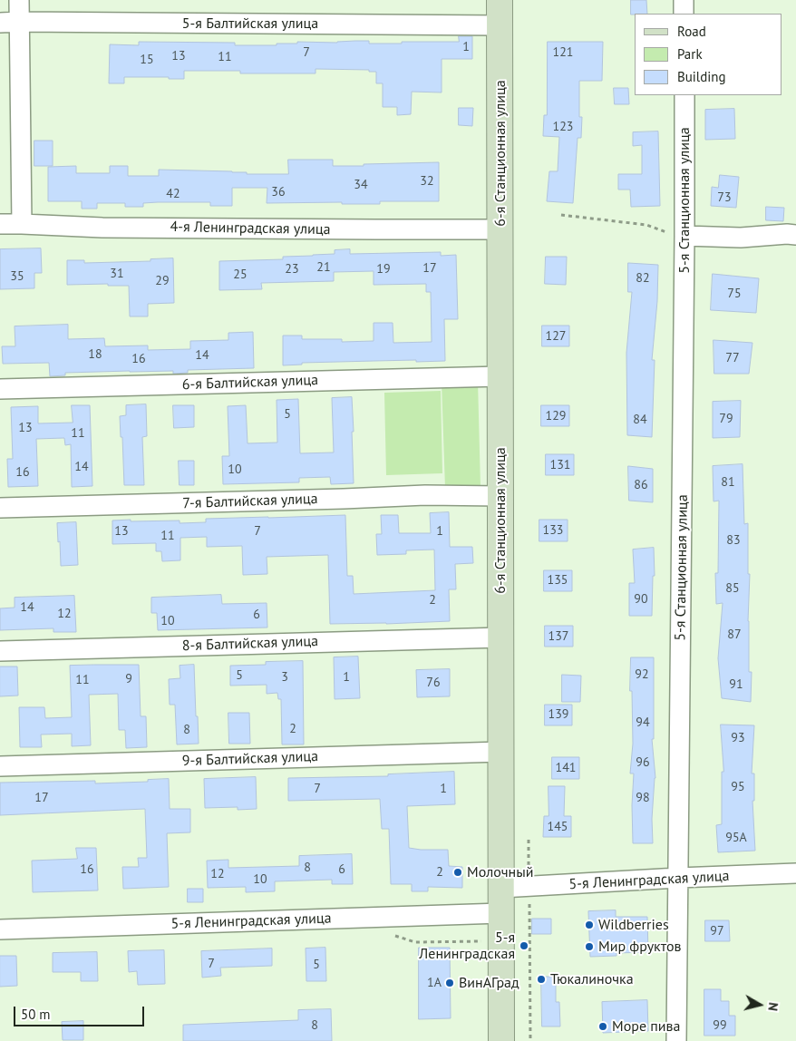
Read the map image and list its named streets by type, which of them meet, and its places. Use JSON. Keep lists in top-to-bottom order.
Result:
{
  "streets": {
    "main road": ["6-я Станционная улица"],
    "street": [
      "5-я Балтийская улица",
      "5-я Станционная улица",
      "4-я Ленинградская улица",
      "6-я Балтийская улица",
      "7-я Балтийская улица",
      "8-я Балтийская улица",
      "9-я Балтийская улица",
      "5-я Ленинградская улица"
    ]
  },
  "crossings": [
    ["5-я Балтийская улица", "6-я Станционная улица"],
    ["6-я Станционная улица", "4-я Ленинградская улица"],
    ["6-я Станционная улица", "6-я Балтийская улица"],
    ["6-я Станционная улица", "7-я Балтийская улица"],
    ["6-я Станционная улица", "8-я Балтийская улица"],
    ["6-я Станционная улица", "9-я Балтийская улица"],
    ["6-я Станционная улица", "5-я Ленинградская улица"],
    ["5-я Станционная улица", "5-я Ленинградская улица"]
  ],
  "places": [
    "Молочный",
    "Wildberries",
    "5-я Ленинградская",
    "Мир фруктов",
    "Тюкалиночка",
    "ВинАГрад",
    "Море пива"
  ],
  "house_numbers": [
    "1",
    "7",
    "121",
    "13",
    "11",
    "15",
    "123",
    "32",
    "34",
    "36",
    "42",
    "73",
    "21",
    "17",
    "23",
    "19",
    "31",
    "25",
    "35",
    "82",
    "29",
    "75",
    "127",
    "18",
    "14",
    "77",
    "16",
    "5",
    "129",
    "79",
    "84",
    "13",
    "11",
    "131",
    "14",
    "10",
    "16",
    "81",
    "86",
    "133",
    "13",
    "7",
    "1",
    "11",
    "83",
    "135",
    "85",
    "90",
    "2",
    "14",
    "12",
    "6",
    "10",
    "87",
    "137",
    "92",
    "5",
    "3",
    "1",
    "9",
    "11",
    "76",
    "91",
    "139",
    "94",
    "2",
    "8",
    "93",
    "96",
    "141",
    "95",
    "7",
    "1",
    "17",
    "98",
    "145",
    "95А",
    "8",
    "16",
    "6",
    "2",
    "12",
    "10",
    "97",
    "7",
    "5",
    "1А",
    "8",
    "99"
  ],
  "legend": ["Road", "Park", "Building"],
  "scale_bar": "50 m",
  "north": "right"
}
